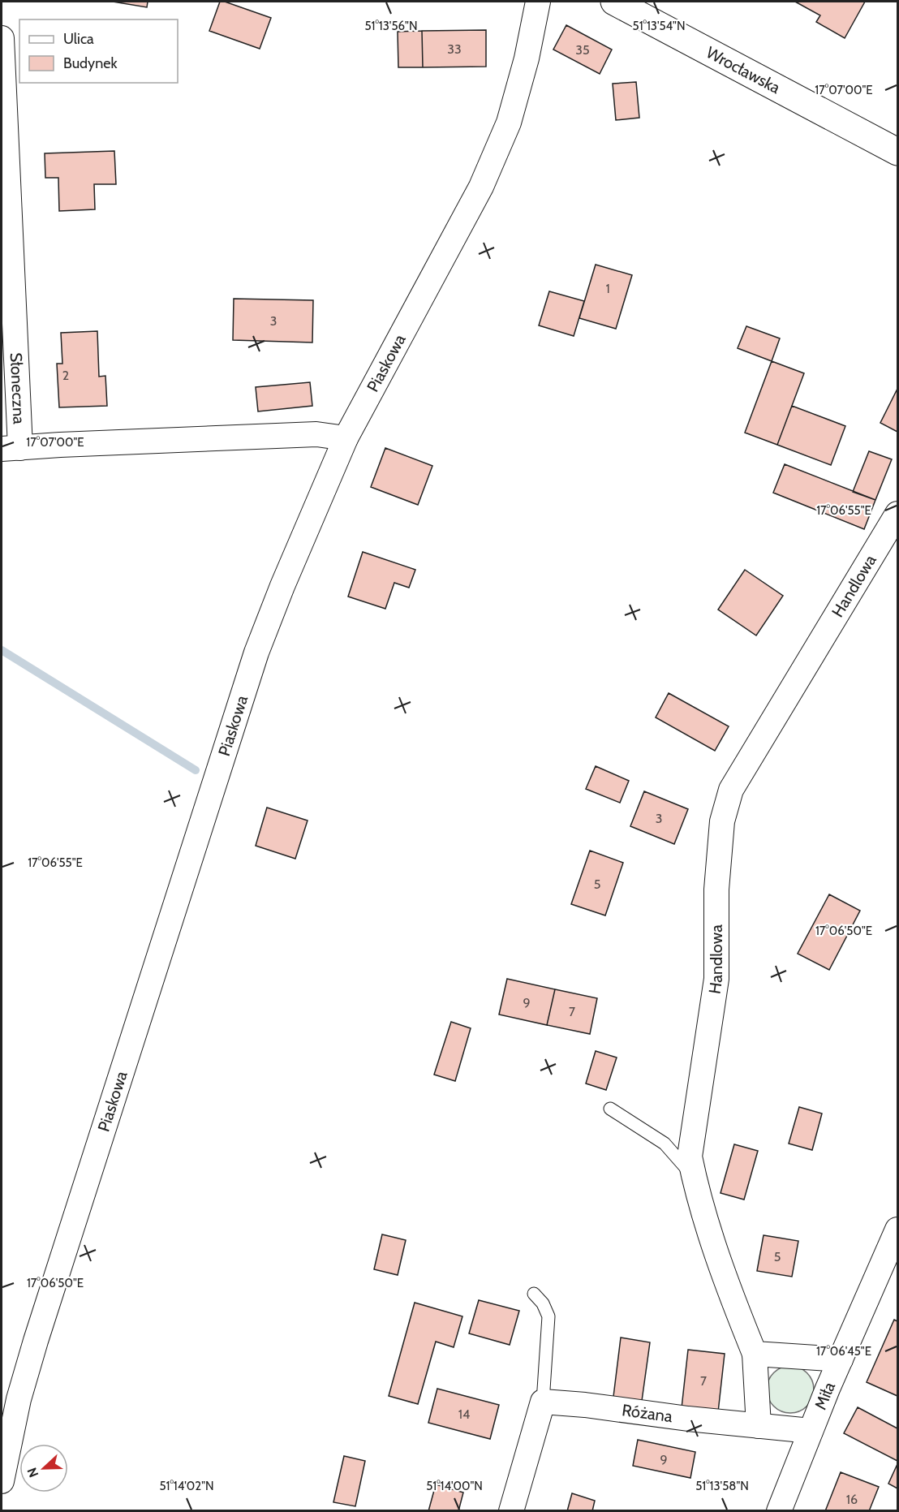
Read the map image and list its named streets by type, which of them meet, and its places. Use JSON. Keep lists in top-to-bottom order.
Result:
{
  "streets": {
    "street": [
      "Wrocławska",
      "Piaskowa",
      "Słoneczna",
      "Handlowa",
      "Miła",
      "Różana"
    ]
  },
  "crossings": [
    ["Piaskowa", "Słoneczna"],
    ["Miła", "Różana"]
  ],
  "house_numbers": [
    "33",
    "35",
    "1",
    "3",
    "2",
    "3",
    "5",
    "9",
    "7",
    "5",
    "7",
    "14",
    "9",
    "16"
  ],
  "legend": ["Ulica", "Budynek"],
  "north": "left",
  "coordinates": [
    "51°13'56\"N",
    "51°13'54\"N",
    "17°07'00\"E",
    "17°06'55\"E",
    "17°06'50\"E",
    "17°06'45\"E",
    "51°14'02\"N",
    "51°14'00\"N",
    "51°13'58\"N"
  ]
}
